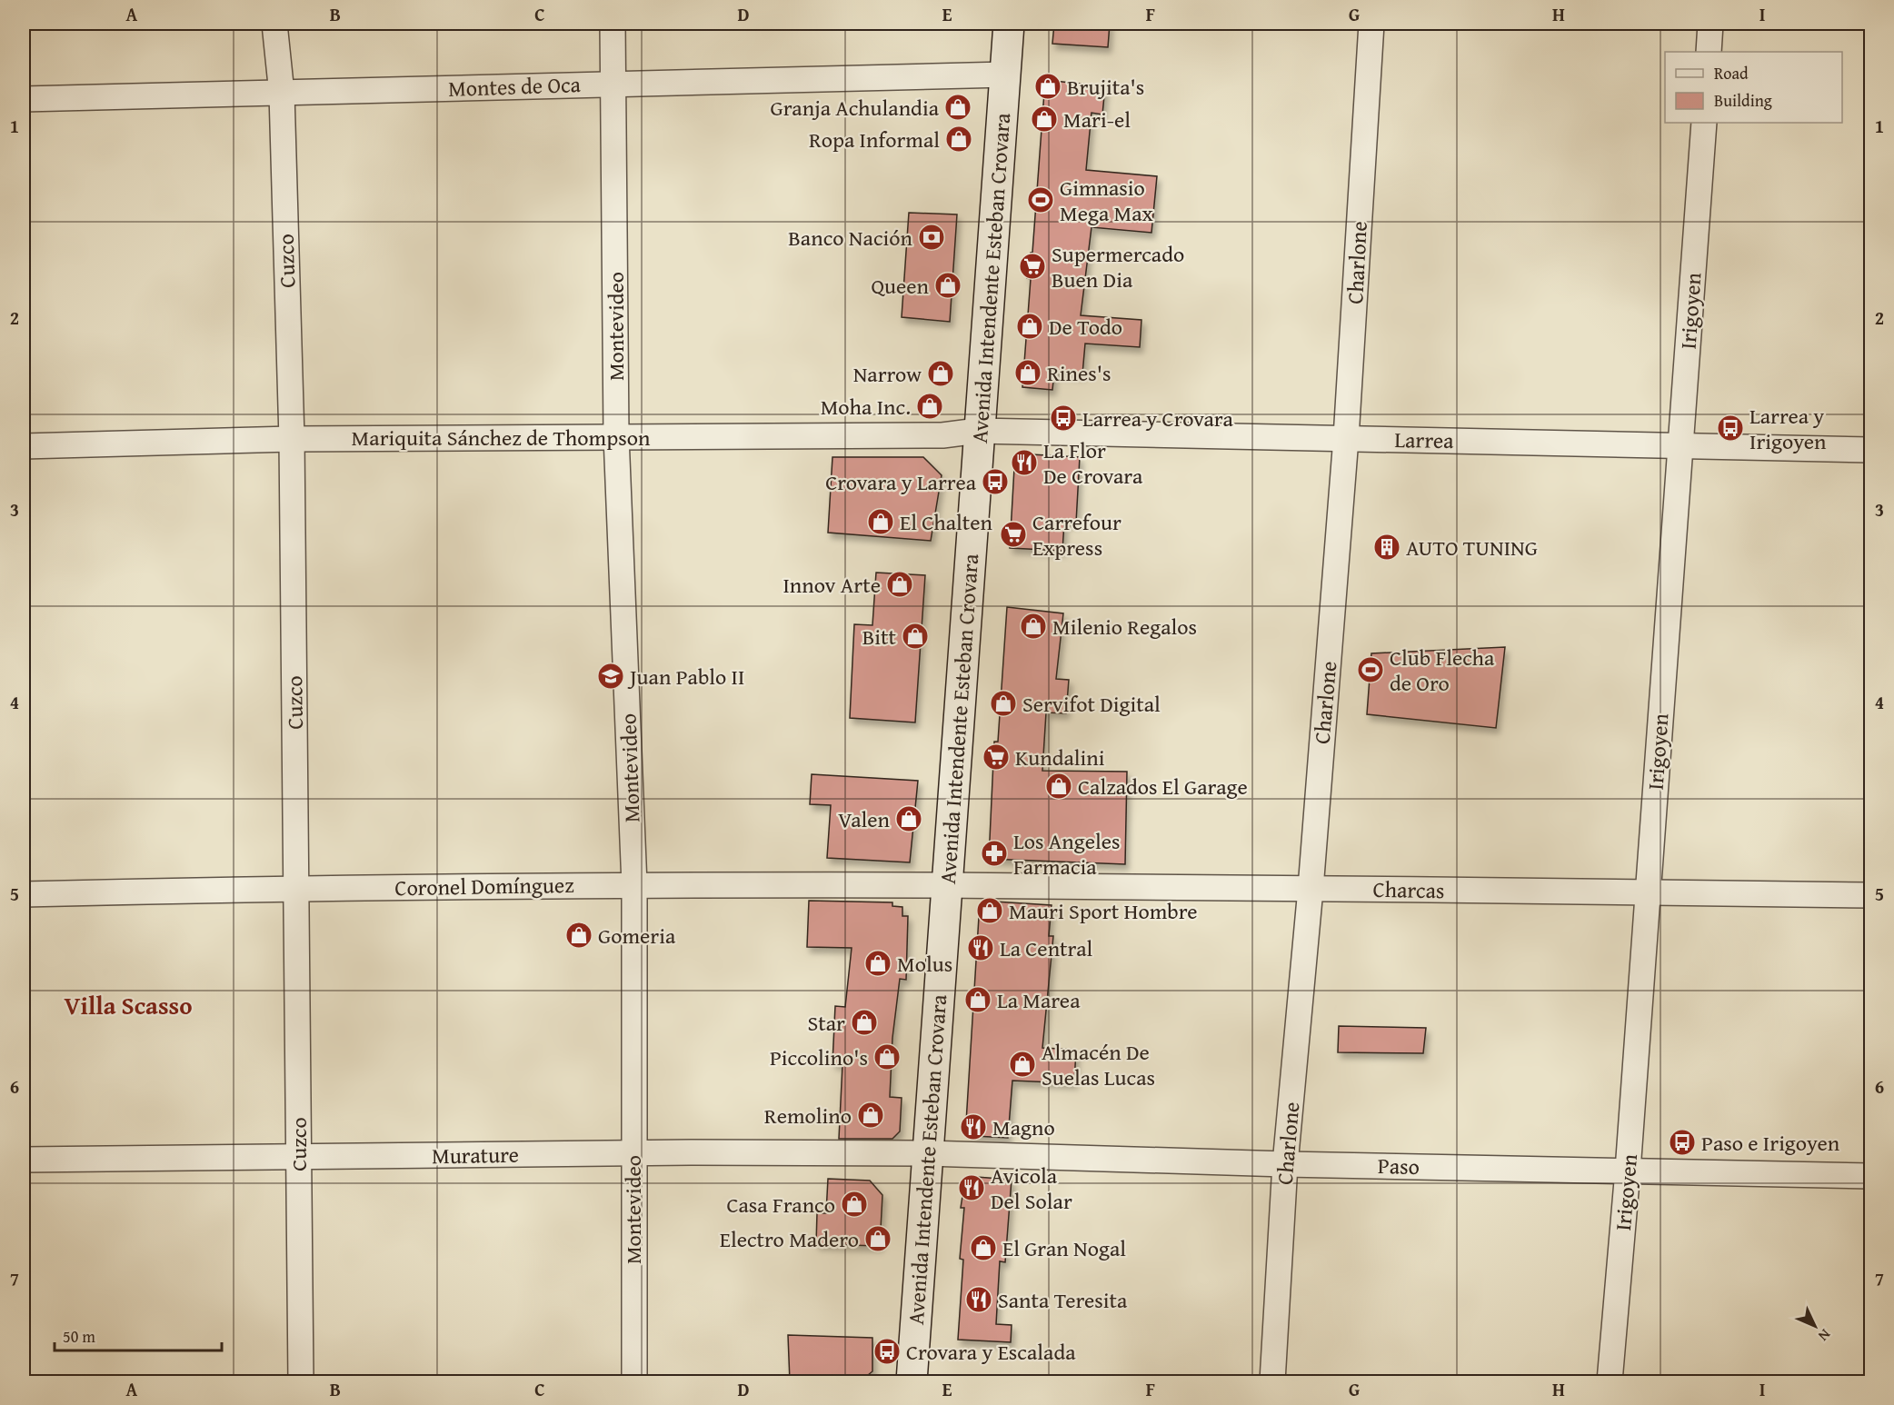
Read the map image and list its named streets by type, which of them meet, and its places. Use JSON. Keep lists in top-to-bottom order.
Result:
{
  "streets": {
    "main road": ["Avenida Intendente Esteban Crovara"],
    "street": [
      "Montes de Oca",
      "Cuzco",
      "Charlone",
      "Irigoyen",
      "Montevideo",
      "Mariquita Sánchez de Thompson",
      "Larrea",
      "Coronel Domínguez",
      "Charcas",
      "Murature",
      "Paso"
    ]
  },
  "crossings": [
    ["Montes de Oca", "Cuzco"],
    ["Montes de Oca", "Avenida Intendente Esteban Crovara"],
    ["Montes de Oca", "Montevideo"],
    ["Cuzco", "Mariquita Sánchez de Thompson"],
    ["Cuzco", "Coronel Domínguez"],
    ["Cuzco", "Murature"],
    ["Charlone", "Larrea"],
    ["Charlone", "Charcas"],
    ["Charlone", "Paso"],
    ["Avenida Intendente Esteban Crovara", "Mariquita Sánchez de Thompson"],
    ["Avenida Intendente Esteban Crovara", "Larrea"],
    ["Avenida Intendente Esteban Crovara", "Coronel Domínguez"],
    ["Avenida Intendente Esteban Crovara", "Charcas"],
    ["Avenida Intendente Esteban Crovara", "Murature"],
    ["Avenida Intendente Esteban Crovara", "Paso"],
    ["Irigoyen", "Larrea"],
    ["Irigoyen", "Charcas"],
    ["Irigoyen", "Paso"],
    ["Montevideo", "Mariquita Sánchez de Thompson"],
    ["Montevideo", "Coronel Domínguez"],
    ["Montevideo", "Murature"],
    ["Mariquita Sánchez de Thompson", "Larrea"],
    ["Coronel Domínguez", "Charcas"],
    ["Murature", "Paso"]
  ],
  "districts": ["Villa Scasso"],
  "places": {
    "shop": [
      "Brujita's",
      "Granja Achulandia",
      "Mari-el",
      "Ropa Informal",
      "Queen",
      "De Todo",
      "Rines's",
      "Narrow",
      "Moha Inc.",
      "El Chalten",
      "Innov Arte",
      "Milenio Regalos",
      "Bitt",
      "Servifot Digital",
      "Calzados El Garage",
      "Valen",
      "Mauri Sport Hombre",
      "Gomeria",
      "Molus",
      "La Marea",
      "Star",
      "Piccolino's",
      "Almacén De Suelas Lucas",
      "Remolino",
      "Casa Franco",
      "Electro Madero",
      "El Gran Nogal"
    ],
    "sports": ["Gimnasio Mega Max", "Club Flecha de Oro"],
    "bank": ["Banco Nación"],
    "supermarket": ["Supermercado Buen Dia", "Carrefour Express", "Kundalini"],
    "bus stop": [
      "Larrea y Crovara",
      "Larrea y Irigoyen",
      "Crovara y Larrea",
      "Paso e Irigoyen",
      "Crovara y Escalada"
    ],
    "restaurant": [
      "La Flor De Crovara",
      "La Central",
      "Magno",
      "Avicola Del Solar",
      "Santa Teresita"
    ],
    "building": ["AUTO TUNING"],
    "school or university": ["Juan Pablo II"],
    "pharmacy": ["Los Angeles Farmacia"]
  },
  "legend": ["Road", "Building"],
  "scale_bar": "50 m",
  "north": "bottom right",
  "grid": {
    "columns": [
      "A",
      "B",
      "C",
      "D",
      "E",
      "F",
      "G",
      "H",
      "I"
    ],
    "rows": [
      "1",
      "2",
      "3",
      "4",
      "5",
      "6",
      "7"
    ]
  }
}
